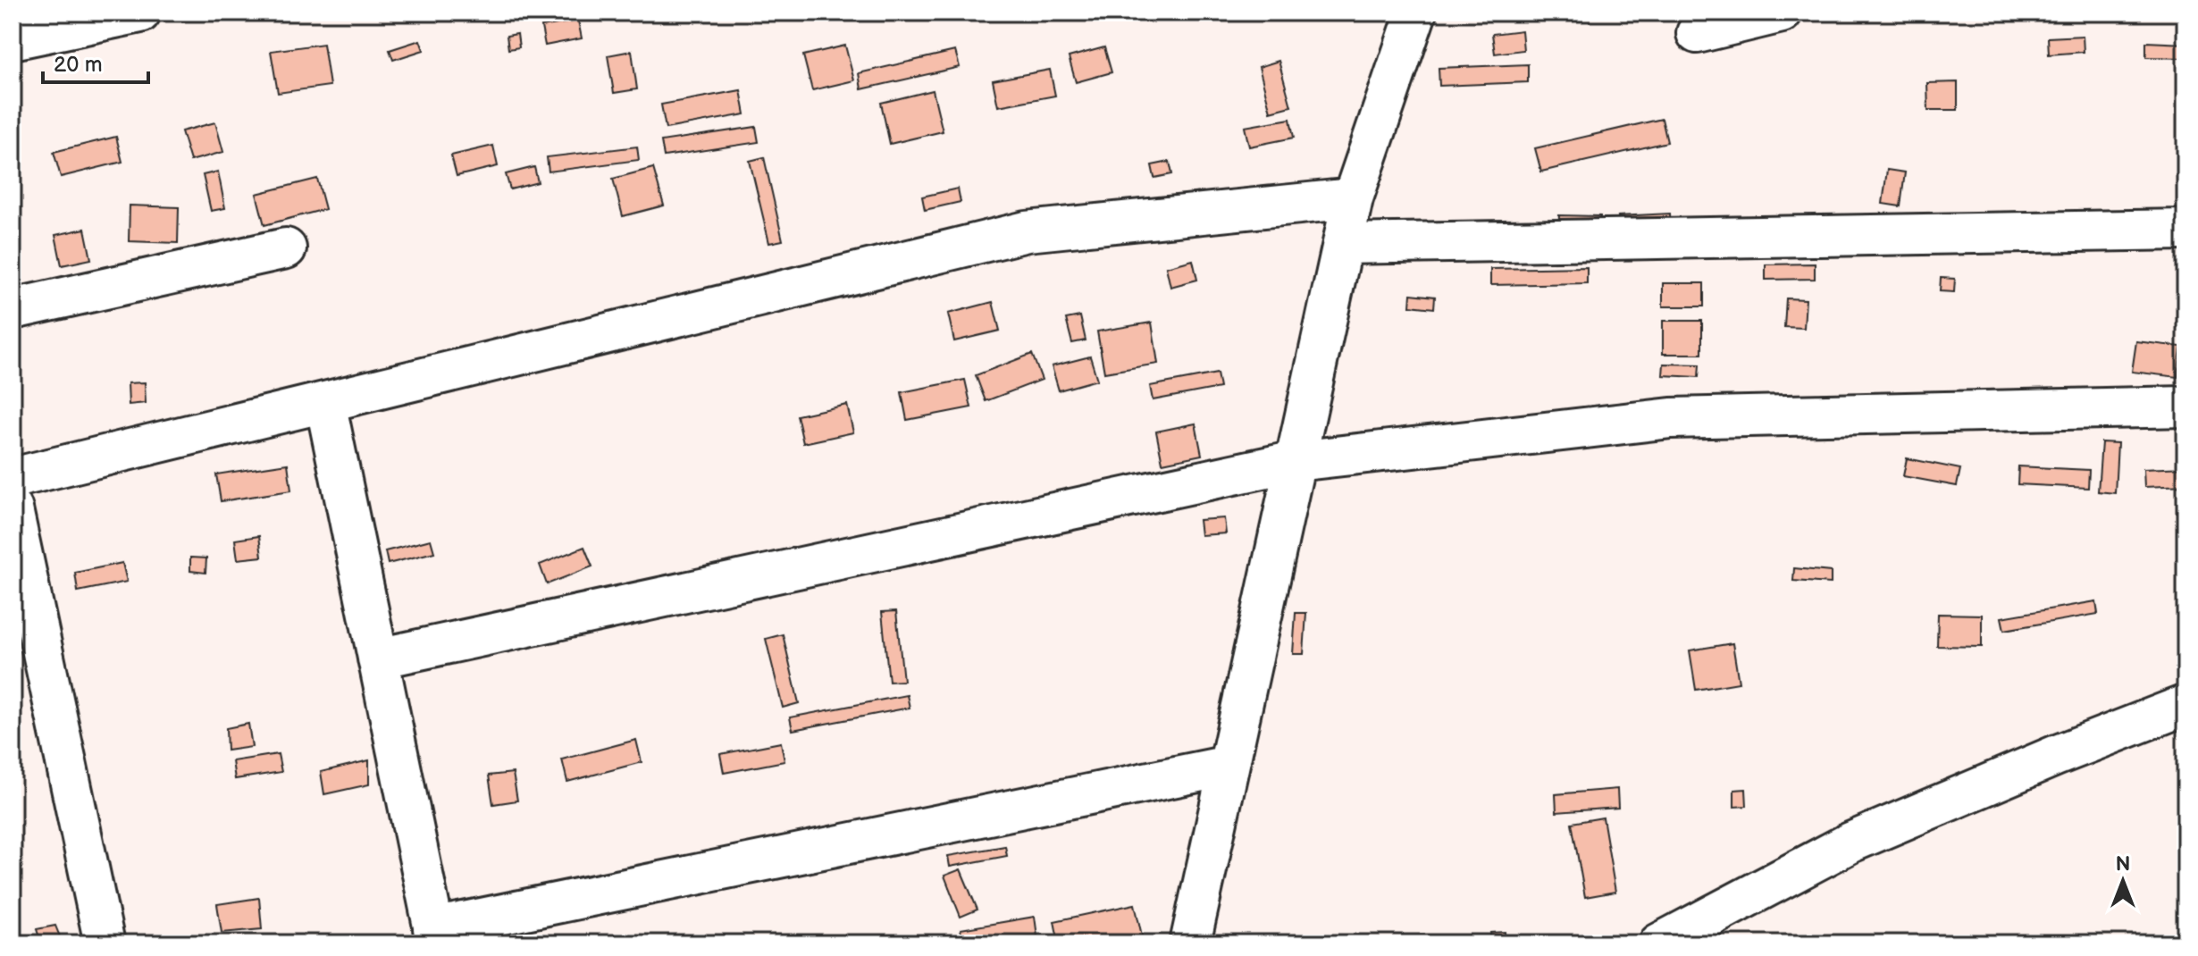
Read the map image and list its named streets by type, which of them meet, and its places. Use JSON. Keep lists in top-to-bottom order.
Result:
{
  "scale_bar": "20 m",
  "north": "top"
}
